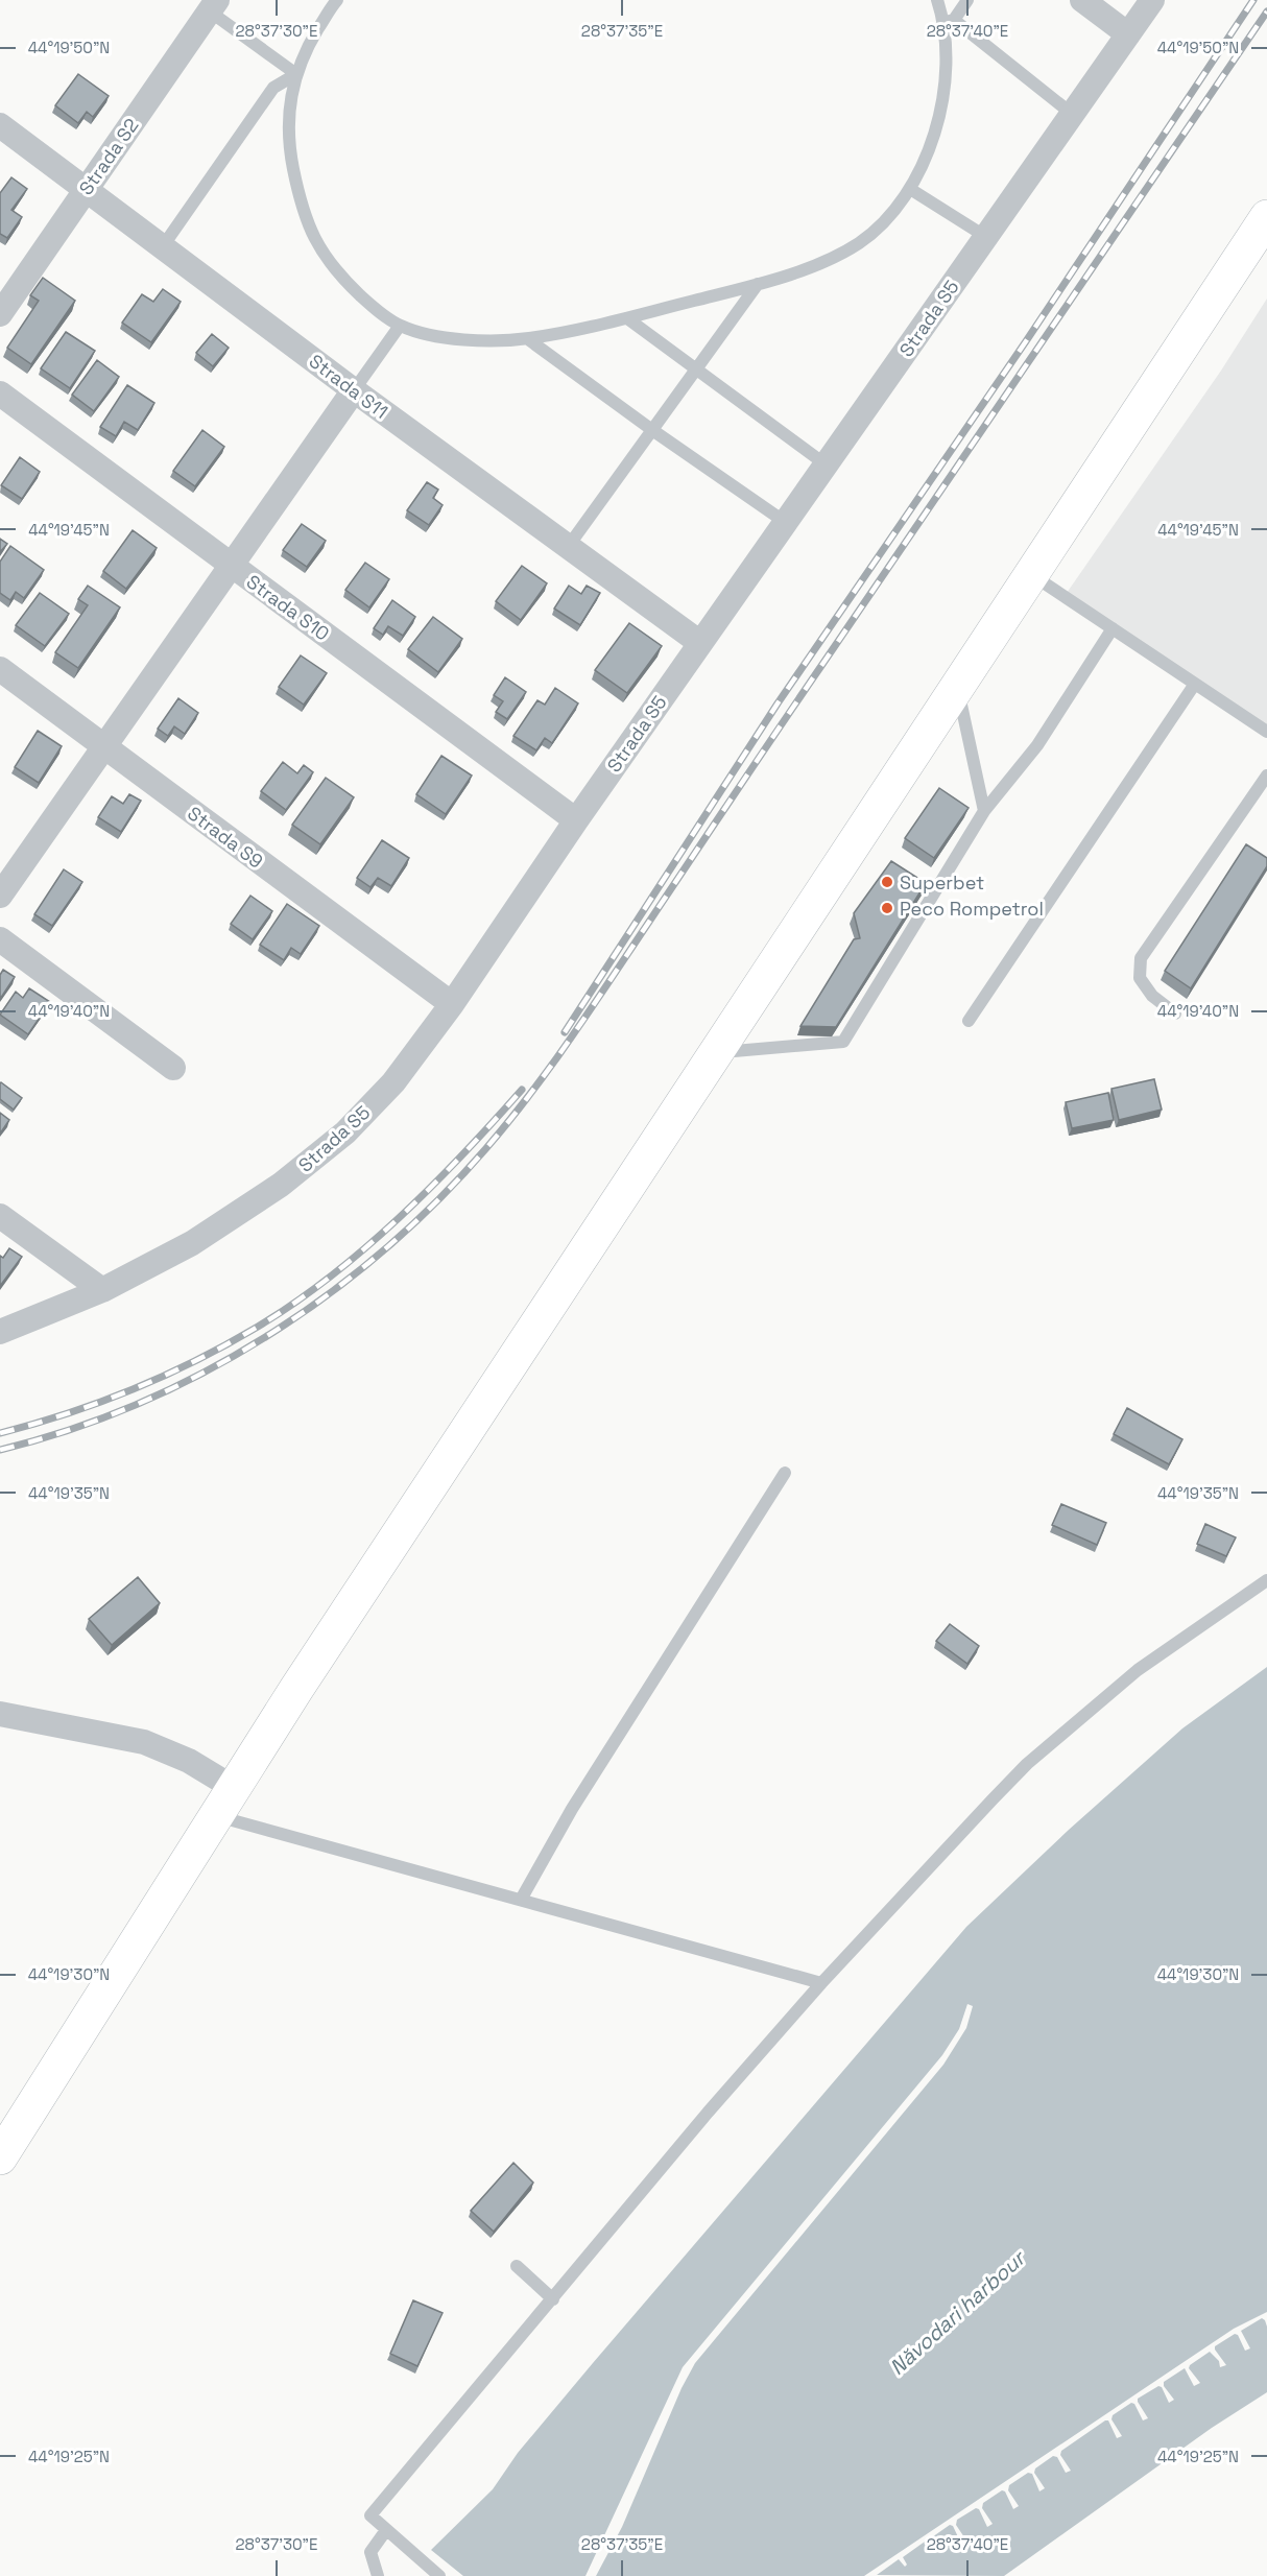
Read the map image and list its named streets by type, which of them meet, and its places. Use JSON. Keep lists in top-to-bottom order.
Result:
{
  "streets": {
    "street": [
      "Strada S2",
      "Strada S5",
      "Strada S11",
      "Strada S10",
      "Strada S9"
    ]
  },
  "crossings": [
    ["Strada S2", "Strada S11"],
    ["Strada S5", "Strada S11"],
    ["Strada S5", "Strada S10"],
    ["Strada S5", "Strada S9"]
  ],
  "water": ["Năvodari harbour"],
  "places": ["Superbet", "Peco Rompetrol"],
  "coordinates": [
    "28°37'30\"E",
    "28°37'35\"E",
    "28°37'40\"E",
    "44°19'50\"N",
    "44°19'45\"N",
    "44°19'40\"N",
    "44°19'35\"N",
    "44°19'30\"N",
    "44°19'25\"N"
  ]
}
